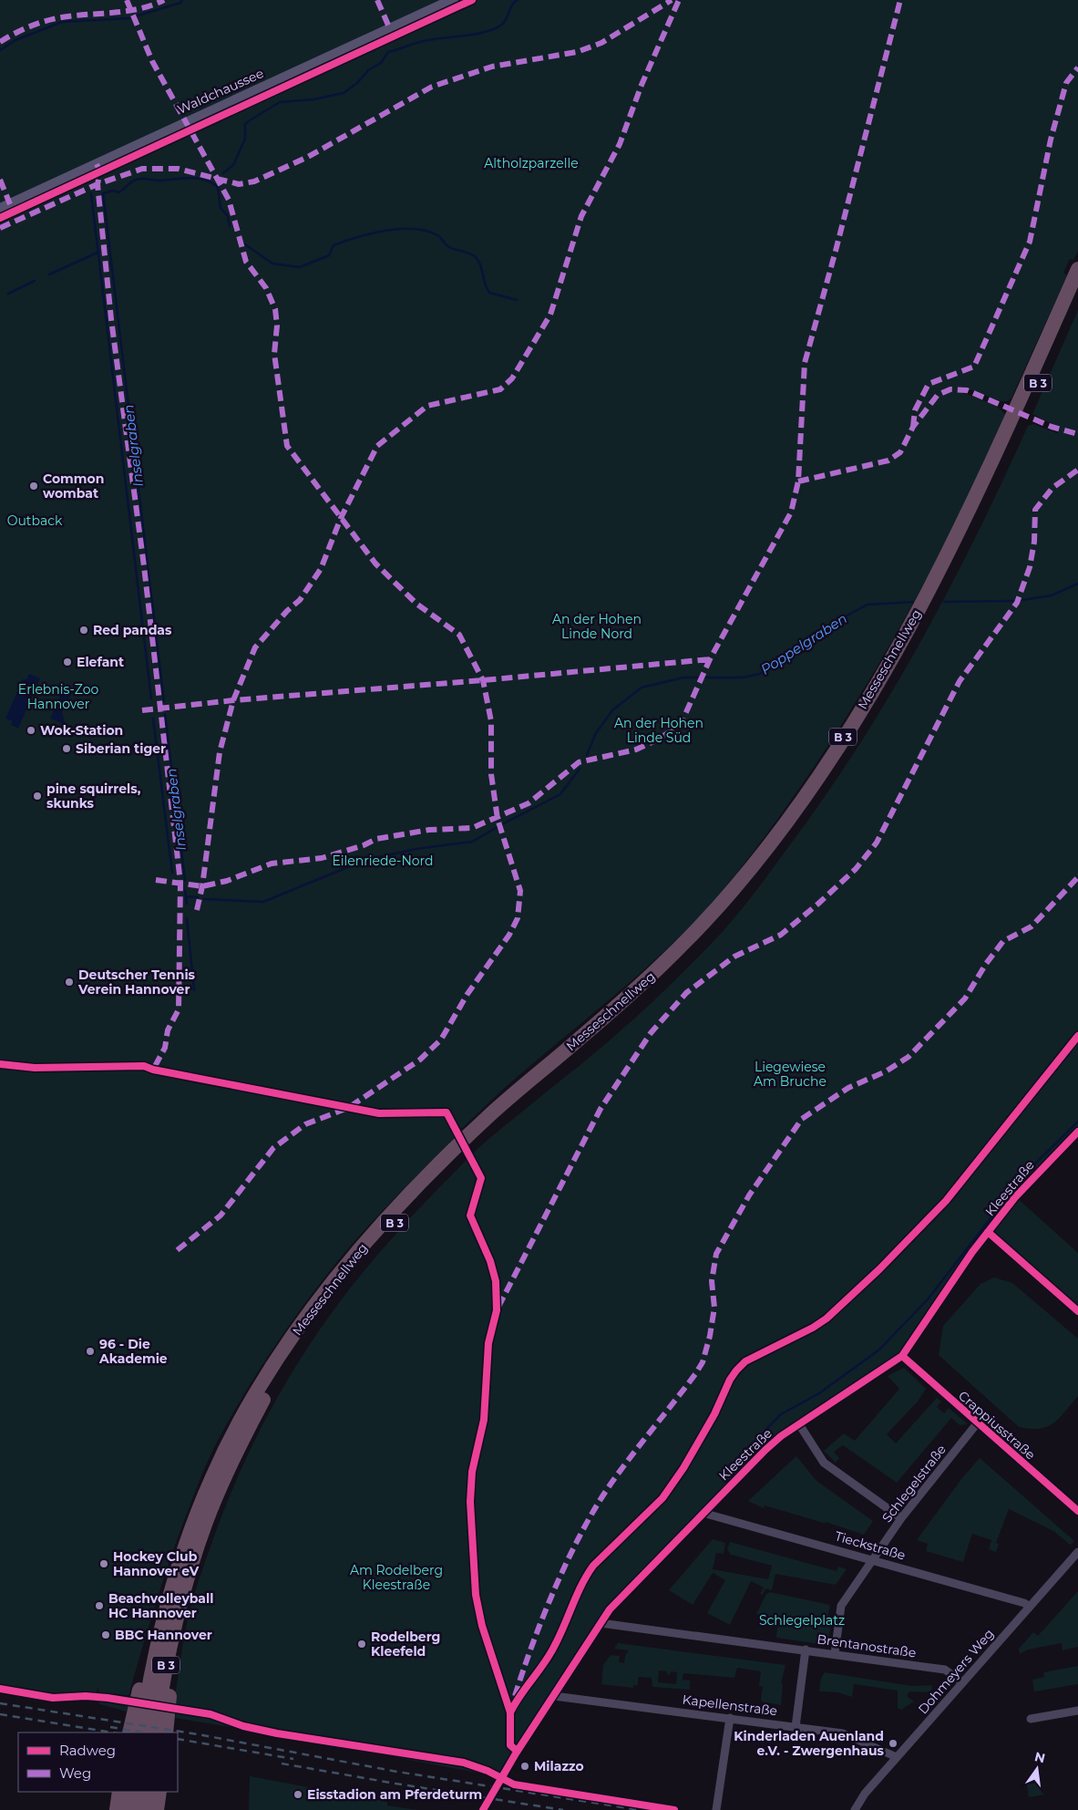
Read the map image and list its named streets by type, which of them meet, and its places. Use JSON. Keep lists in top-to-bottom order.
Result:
{
  "streets": {
    "highway": ["B 3", "Messeschnellweg"],
    "street": [
      "Waldchaussee",
      "Kleestraße",
      "Crappiusstraße",
      "Schlegelstraße",
      "Tieckstraße",
      "Brentanostraße",
      "Dohmeyers Weg",
      "Kapellenstraße"
    ]
  },
  "crossings": [
    ["Kleestraße", "Crappiusstraße"],
    ["Kleestraße", "Tieckstraße"],
    ["Kleestraße", "Brentanostraße"],
    ["Kleestraße", "Kapellenstraße"],
    ["Crappiusstraße", "Schlegelstraße"],
    ["Schlegelstraße", "Tieckstraße"],
    ["Schlegelstraße", "Brentanostraße"],
    ["Tieckstraße", "Dohmeyers Weg"],
    ["Brentanostraße", "Dohmeyers Weg"],
    ["Dohmeyers Weg", "Kapellenstraße"]
  ],
  "water": ["Inselgraben", "Poppelgraben"],
  "parks": [
    "Altholzparzelle",
    "Outback",
    "An der Hohen Linde Nord",
    "Erlebnis-Zoo Hannover",
    "An der Hohen Linde Süd",
    "Eilenriede-Nord",
    "Liegewiese Am Bruche",
    "Am Rodelberg Kleestraße",
    "Schlegelplatz"
  ],
  "places": [
    "Common wombat",
    "Red pandas",
    "Elefant",
    "Wok-Station",
    "Siberian tiger",
    "pine squirrels, skunks",
    "Deutscher Tennis Verein Hannover",
    "96 - Die Akademie",
    "Hockey Club Hannover eV",
    "Beachvolleyball HC Hannover",
    "BBC Hannover",
    "Rodelberg Kleefeld",
    "Kinderladen Auenland e.V. - Zwergenhaus",
    "Milazzo",
    "Eisstadion am Pferdeturm"
  ],
  "legend": ["Radweg", "Weg"],
  "north": "top"
}
